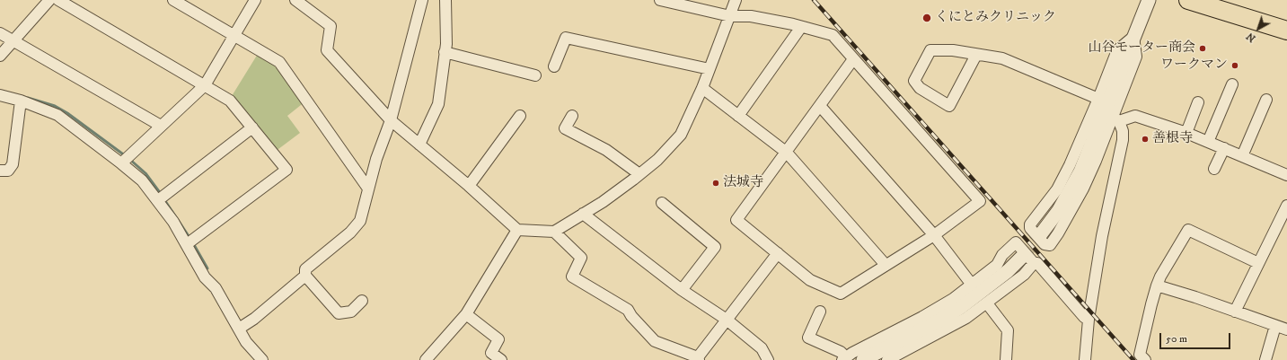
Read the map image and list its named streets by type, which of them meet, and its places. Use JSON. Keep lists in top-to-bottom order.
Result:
{
  "places": [
    "くにとみクリニック",
    "山谷モーター商会",
    "ワークマン",
    "善根寺",
    "法城寺"
  ],
  "scale_bar": "50 m",
  "north": "bottom left"
}
